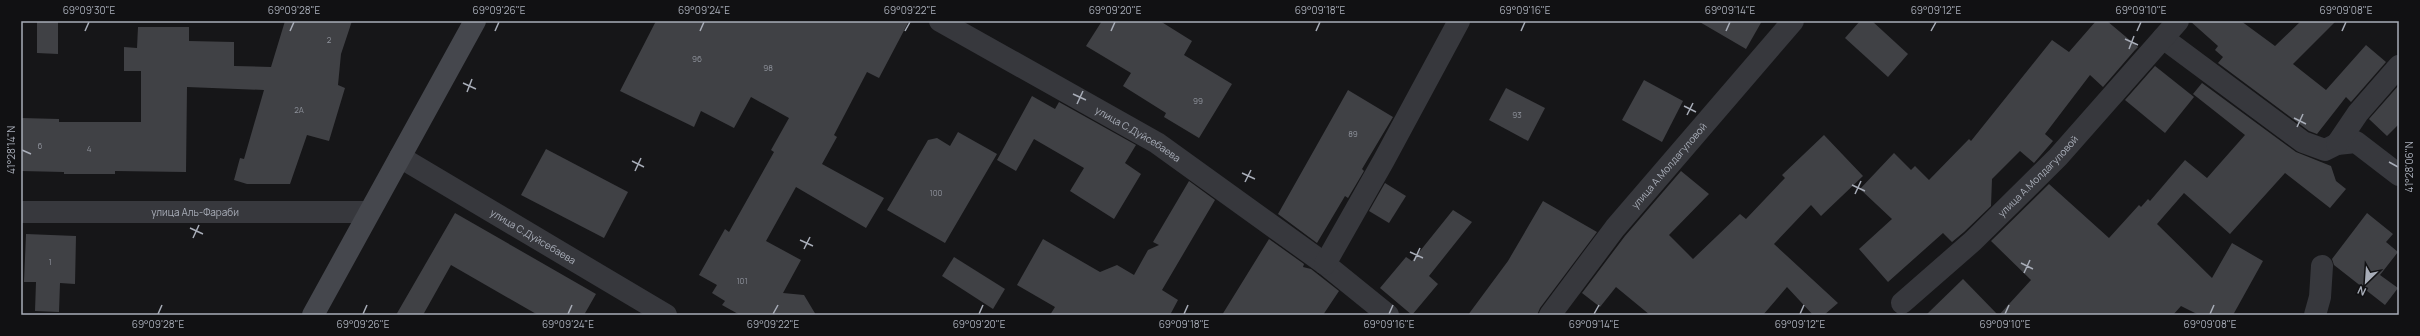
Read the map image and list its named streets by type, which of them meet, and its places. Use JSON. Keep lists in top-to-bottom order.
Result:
{
  "streets": {
    "street": ["улица С.Дуйсебаева", "улица А.Молдагуловой", "улица Аль-Фараби"]
  },
  "house_numbers": [
    "2",
    "96",
    "98",
    "99",
    "2А",
    "93",
    "89",
    "6",
    "4",
    "100",
    "1",
    "101"
  ],
  "north": "bottom left",
  "coordinates": [
    "69°09'30\"E",
    "69°09'28\"E",
    "69°09'26\"E",
    "69°09'24\"E",
    "69°09'22\"E",
    "69°09'20\"E",
    "69°09'18\"E",
    "69°09'16\"E",
    "69°09'14\"E",
    "69°09'12\"E",
    "69°09'10\"E",
    "69°09'08\"E",
    "41°28'14\"N",
    "41°28'06\"N"
  ]
}
